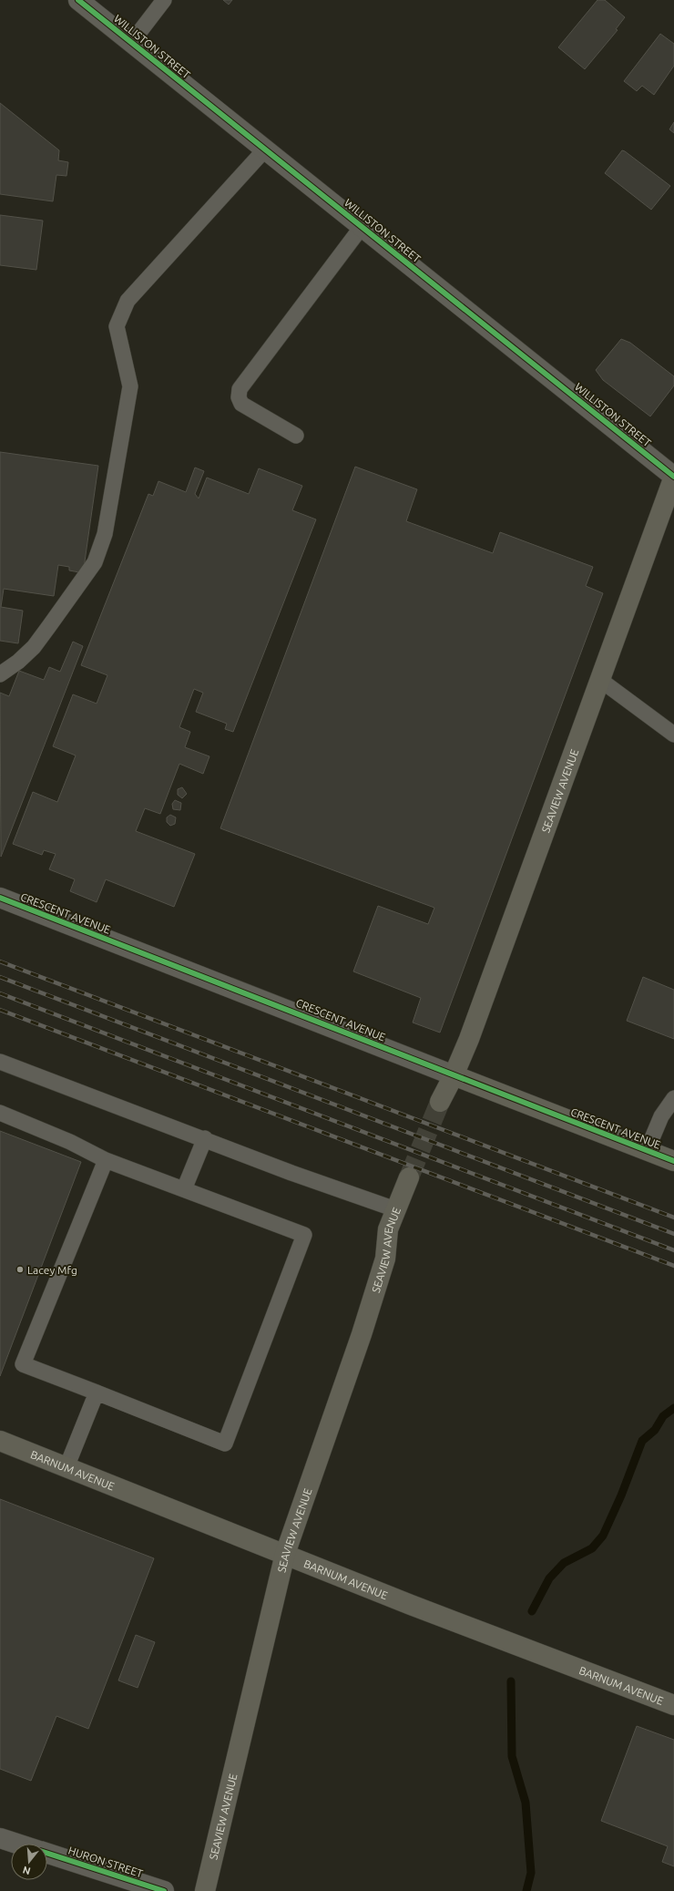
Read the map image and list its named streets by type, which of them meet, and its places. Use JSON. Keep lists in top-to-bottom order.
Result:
{
  "streets": {
    "main road": ["SEAVIEW AVENUE", "CRESCENT AVENUE", "BARNUM AVENUE"],
    "street": ["WILLISTON STREET", "HURON STREET"]
  },
  "crossings": [
    ["WILLISTON STREET", "SEAVIEW AVENUE"],
    ["SEAVIEW AVENUE", "CRESCENT AVENUE"],
    ["SEAVIEW AVENUE", "BARNUM AVENUE"]
  ],
  "places": ["Lacey Mfg"],
  "north": "bottom"
}
